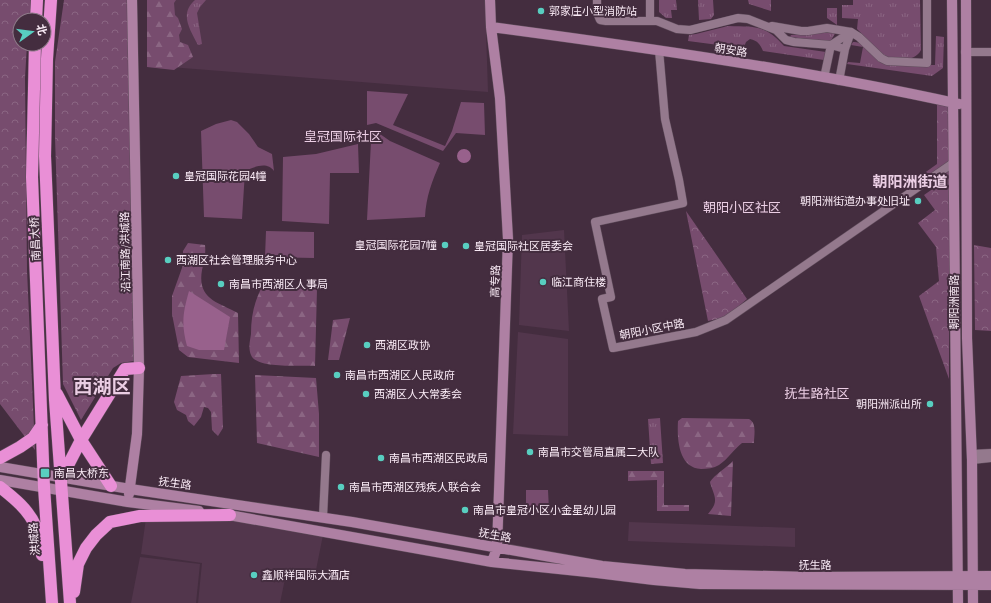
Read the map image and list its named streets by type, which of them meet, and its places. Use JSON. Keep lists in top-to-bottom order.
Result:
{
  "streets": {
    "highway": ["南昌大桥", "洪城路"],
    "main road": [
      "朝安路",
      "沿江南路/洪城路",
      "高专路",
      "朝阳洲南路",
      "抚生路"
    ],
    "street": ["朝阳小区中路"]
  },
  "crossings": [
    ["朝安路", "高专路"],
    ["朝安路", "朝阳洲南路"],
    ["朝安路", "朝阳小区中路"],
    ["南昌大桥", "抚生路"],
    ["南昌大桥", "洪城路"],
    ["沿江南路/洪城路", "抚生路"],
    ["高专路", "抚生路"],
    ["朝阳洲南路", "朝阳小区中路"],
    ["朝阳洲南路", "抚生路"],
    ["抚生路", "洪城路"]
  ],
  "districts": [
    "皇冠国际社区",
    "朝阳洲街道",
    "朝阳小区社区",
    "西湖区",
    "抚生路社区"
  ],
  "places": {
    "other": [
      "郭家庄小型消防站",
      "皇冠国际花园4幢",
      "朝阳洲街道办事处旧址",
      "皇冠国际花园7幢",
      "皇冠国际社区居委会",
      "西湖区社会管理服务中心",
      "临江商住楼",
      "南昌市西湖区人事局",
      "西湖区政协",
      "南昌市西湖区人民政府",
      "西湖区人大常委会",
      "朝阳洲派出所",
      "南昌市交管局直属二大队",
      "南昌市西湖区民政局",
      "南昌市西湖区残疾人联合会",
      "南昌市皇冠小区小金星幼儿园",
      "鑫顺祥国际大酒店"
    ],
    "transit": ["南昌大桥东"]
  },
  "north": "right"
}
